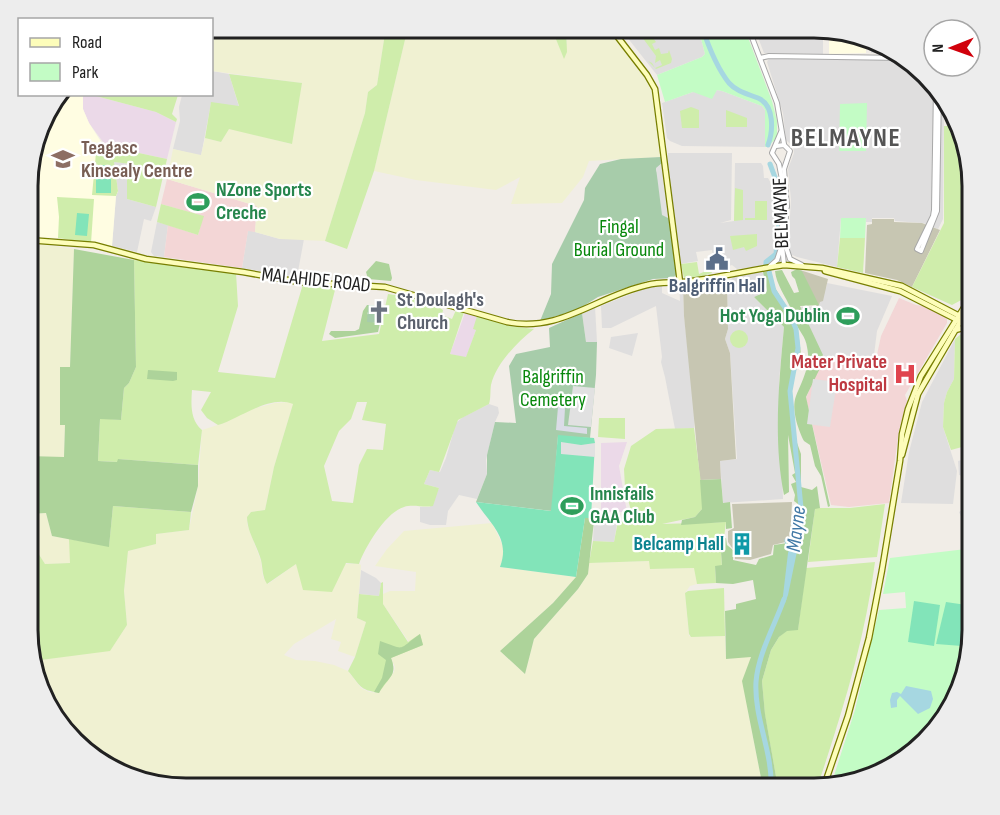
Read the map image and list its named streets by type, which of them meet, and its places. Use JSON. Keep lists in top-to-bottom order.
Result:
{
  "streets": {
    "main road": ["MALAHIDE ROAD"],
    "street": ["BELMAYNE"]
  },
  "crossings": [
    ["BELMAYNE", "MALAHIDE ROAD"]
  ],
  "districts": ["BELMAYNE"],
  "water": ["Mayne"],
  "parks": ["Fingal Burial Ground", "Balgriffin Cemetery"],
  "places": {
    "school or university": ["Teagasc Kinsealy Centre"],
    "sports": ["NZone Sports Creche", "Hot Yoga Dublin", "Innisfails GAA Club"],
    "public building": ["Balgriffin Hall"],
    "church": ["St Doulagh's Church"],
    "hospital": ["Mater Private Hospital"],
    "building": ["Belcamp Hall"]
  },
  "legend": ["Road", "Park"],
  "north": "left"
}
